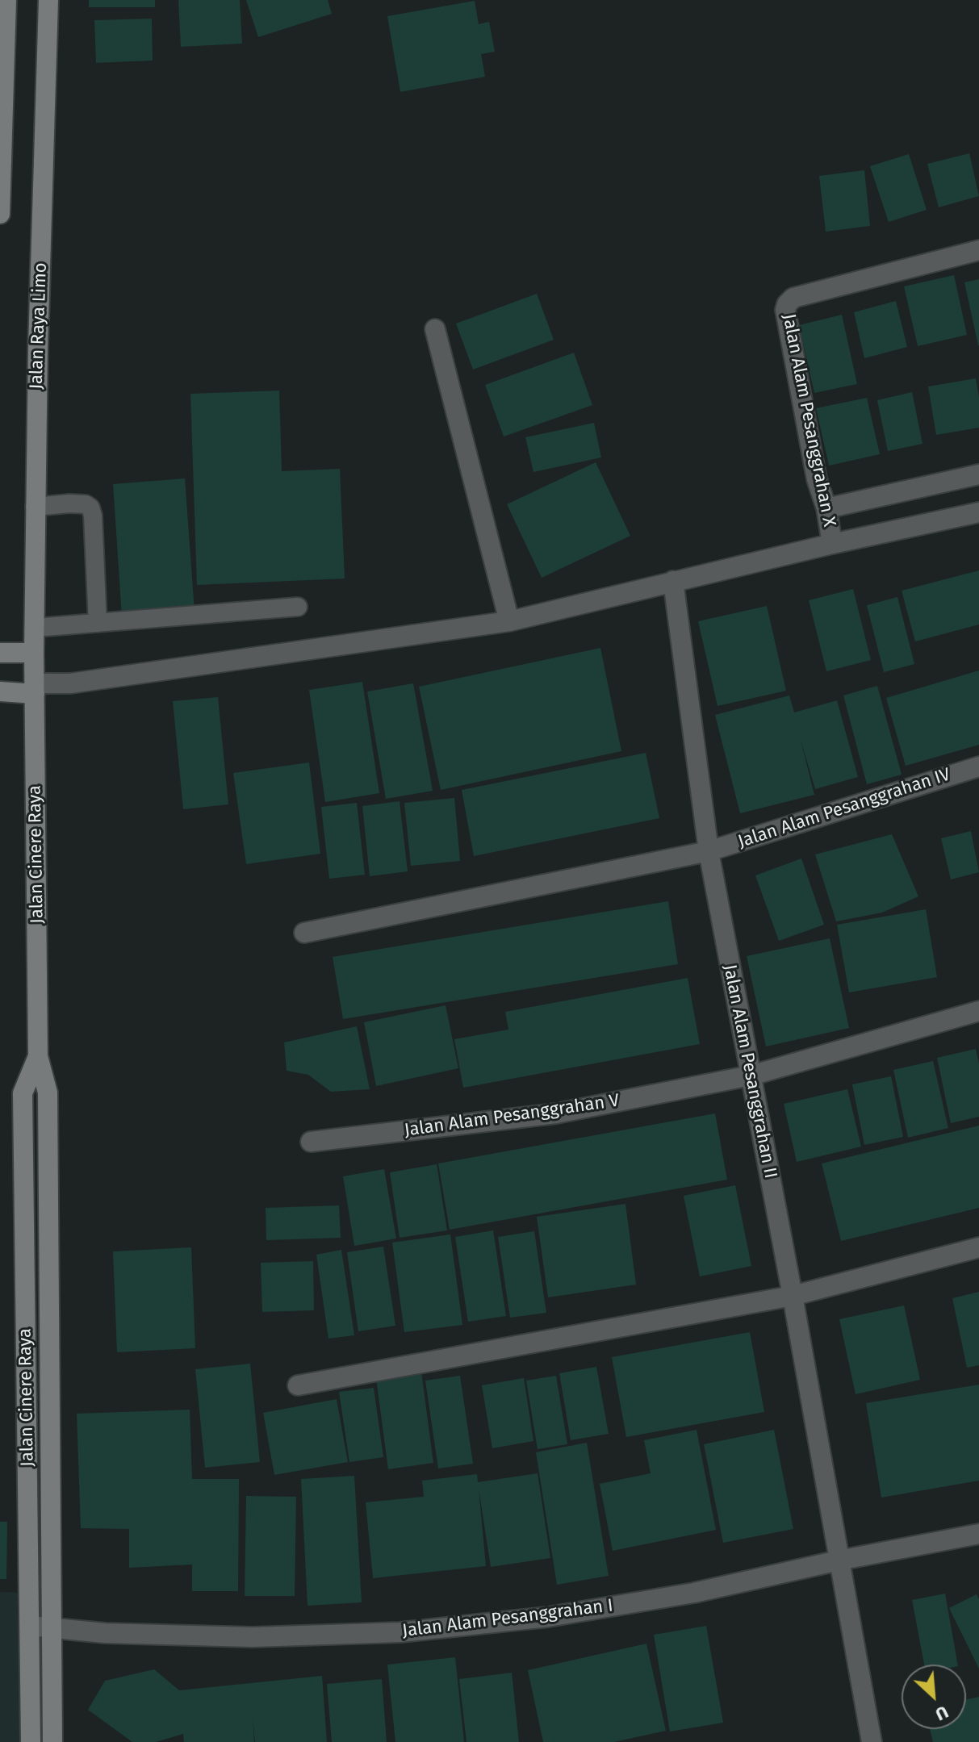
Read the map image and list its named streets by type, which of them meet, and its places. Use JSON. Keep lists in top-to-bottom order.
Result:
{
  "streets": {
    "main road": ["Jalan Raya Limo", "Jalan Cinere Raya"],
    "street": [
      "Jalan Alam Pesanggrahan X",
      "Jalan Alam Pesanggrahan IV",
      "Jalan Alam Pesanggrahan II",
      "Jalan Alam Pesanggrahan V",
      "Jalan Alam Pesanggrahan I"
    ]
  },
  "crossings": [
    ["Jalan Raya Limo", "Jalan Cinere Raya"],
    ["Jalan Alam Pesanggrahan IV", "Jalan Alam Pesanggrahan II"],
    ["Jalan Cinere Raya", "Jalan Alam Pesanggrahan I"],
    ["Jalan Alam Pesanggrahan II", "Jalan Alam Pesanggrahan V"],
    ["Jalan Alam Pesanggrahan II", "Jalan Alam Pesanggrahan I"]
  ],
  "north": "bottom right"
}
